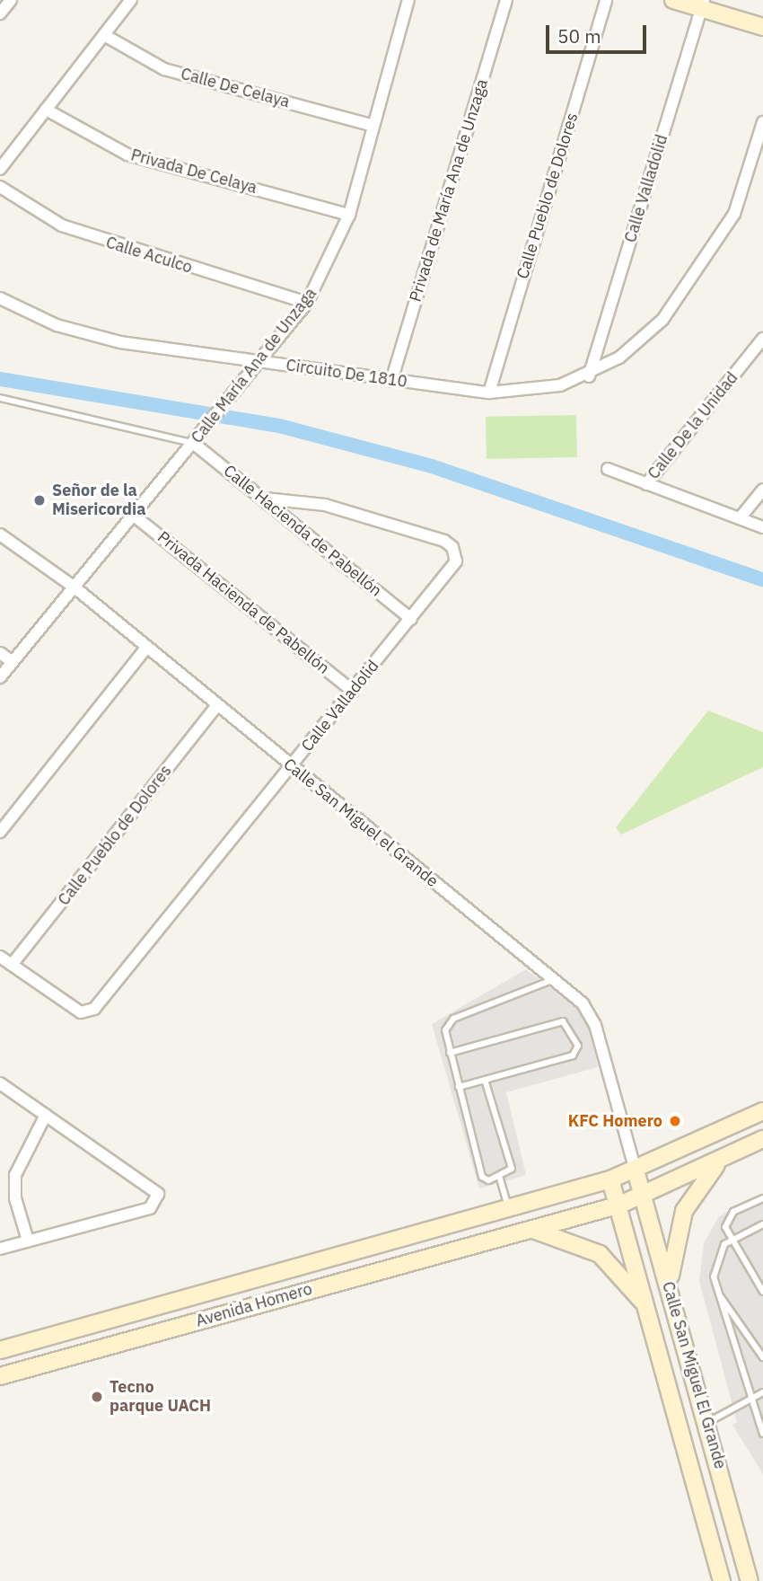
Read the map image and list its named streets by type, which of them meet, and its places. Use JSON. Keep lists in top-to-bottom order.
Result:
{
  "streets": {
    "main road": ["Avenida Homero", "Calle San Miguel El Grande"],
    "street": [
      "Calle De Celaya",
      "Privada De Celaya",
      "Calle Valladolid",
      "Privada de María Ana de Unzaga",
      "Calle Pueblo de Dolores",
      "Calle Aculco",
      "Calle María Ana de Unzaga",
      "Circuito De 1810",
      "Calle De la Unidad",
      "Calle Hacienda de Pabellón",
      "Privada Hacienda de Pabellón",
      "Calle San Miguel el Grande"
    ]
  },
  "crossings": [
    ["Calle De Celaya", "Calle María Ana de Unzaga"],
    ["Privada De Celaya", "Calle María Ana de Unzaga"],
    ["Calle Valladolid", "Calle Pueblo de Dolores"],
    ["Calle Valladolid", "Circuito De 1810"],
    ["Calle Valladolid", "Calle Hacienda de Pabellón"],
    ["Calle Valladolid", "Privada Hacienda de Pabellón"],
    ["Calle Valladolid", "Calle San Miguel el Grande"],
    ["Privada de María Ana de Unzaga", "Circuito De 1810"],
    ["Calle Pueblo de Dolores", "Circuito De 1810"],
    ["Calle Pueblo de Dolores", "Calle San Miguel el Grande"],
    ["Calle Aculco", "Calle María Ana de Unzaga"],
    ["Calle María Ana de Unzaga", "Circuito De 1810"],
    ["Calle María Ana de Unzaga", "Calle Hacienda de Pabellón"],
    ["Calle María Ana de Unzaga", "Privada Hacienda de Pabellón"],
    ["Calle María Ana de Unzaga", "Calle San Miguel el Grande"],
    ["Calle San Miguel el Grande", "Avenida Homero"],
    ["Calle San Miguel el Grande", "Calle San Miguel El Grande"],
    ["Avenida Homero", "Calle San Miguel El Grande"]
  ],
  "places": ["Señor de la Misericordia", "KFC Homero", "Tecno parque UACH"],
  "scale_bar": "50 m"
}
